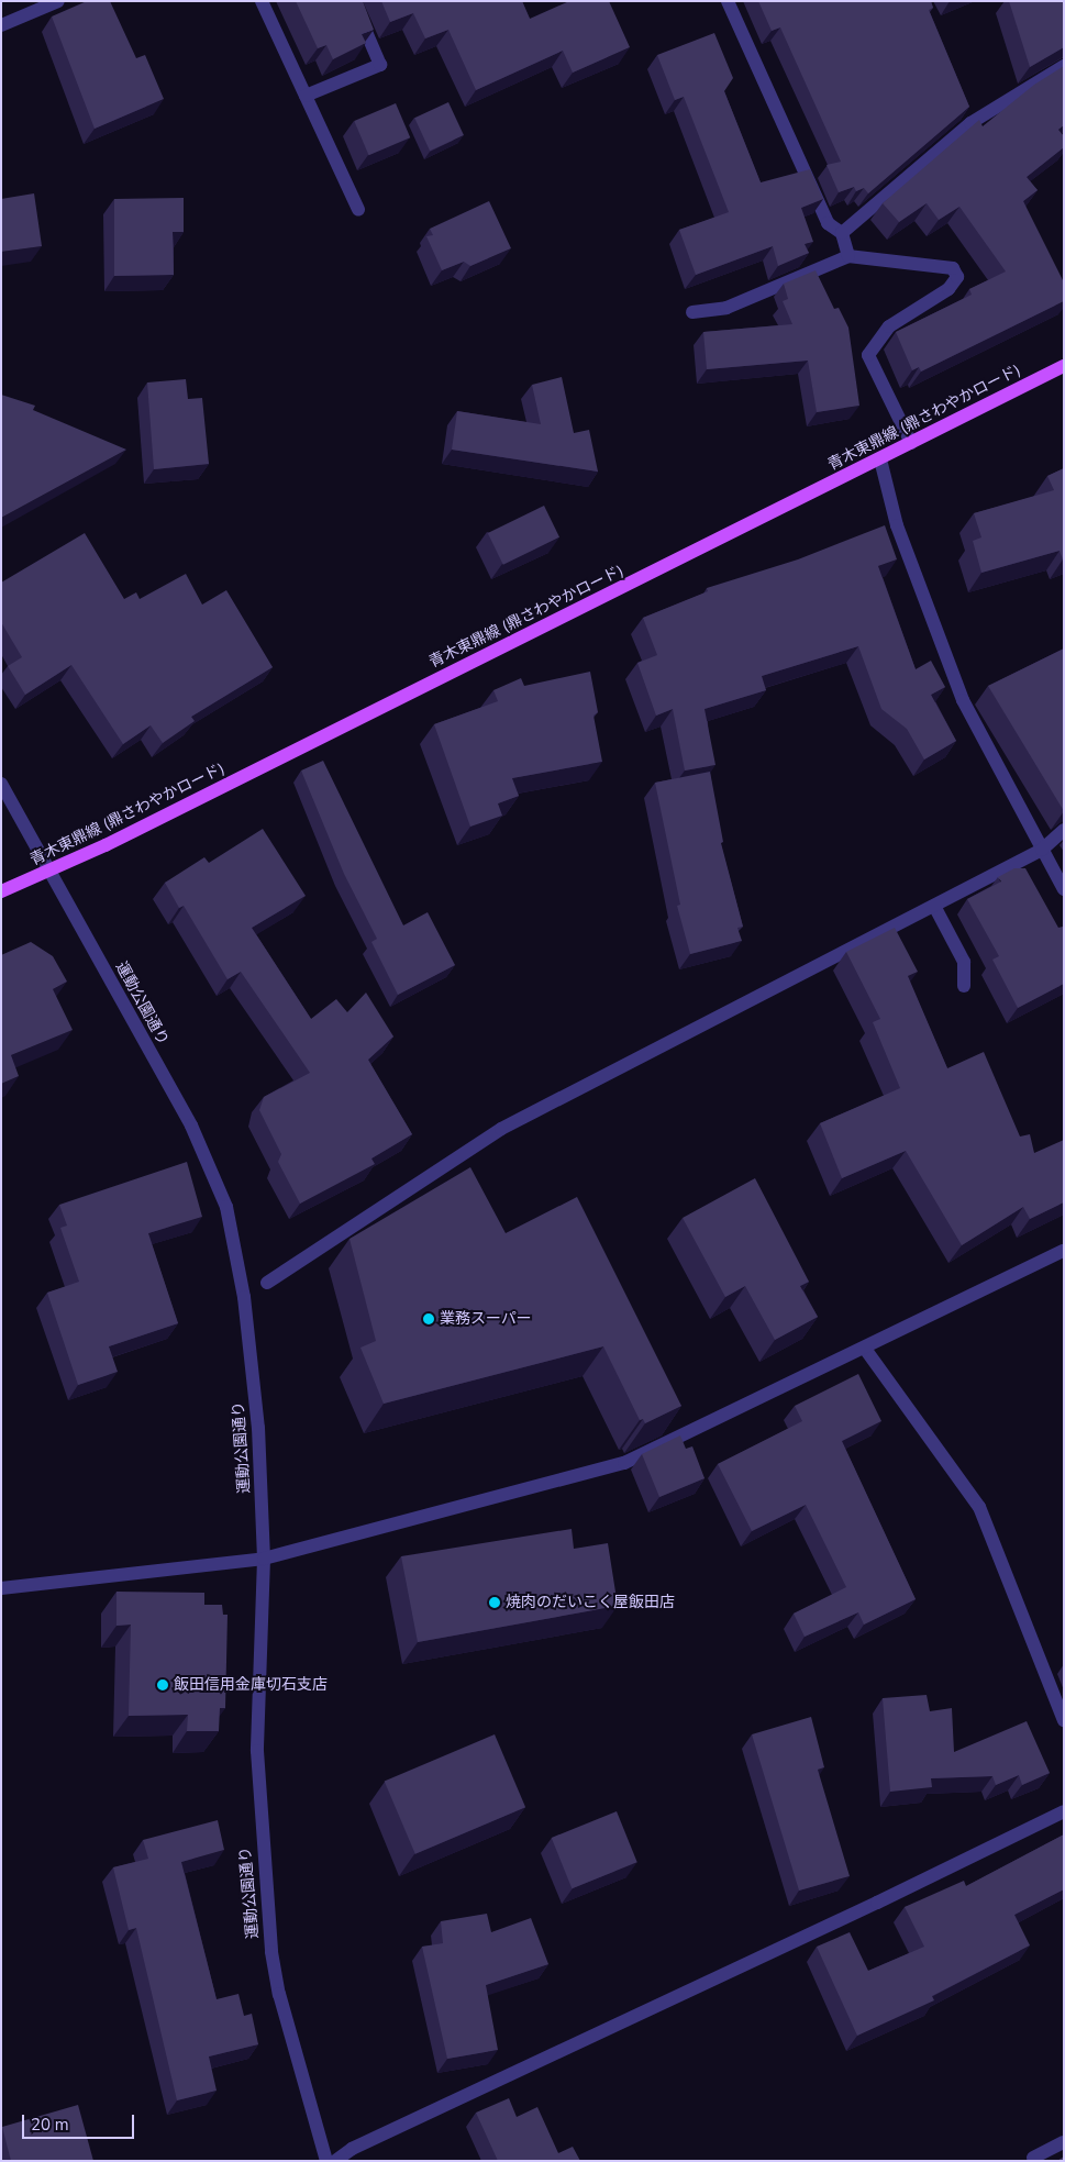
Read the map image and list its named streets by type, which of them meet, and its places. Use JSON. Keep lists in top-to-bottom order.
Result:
{
  "streets": {
    "main road": ["青木東鼎線 (鼎さわやかロード)"],
    "street": ["運動公園通り"]
  },
  "crossings": [
    ["青木東鼎線 (鼎さわやかロード)", "運動公園通り"]
  ],
  "places": ["業務スーパー", "焼肉のだいこく屋飯田店", "飯田信用金庫切石支店"],
  "scale_bar": "20 m"
}
